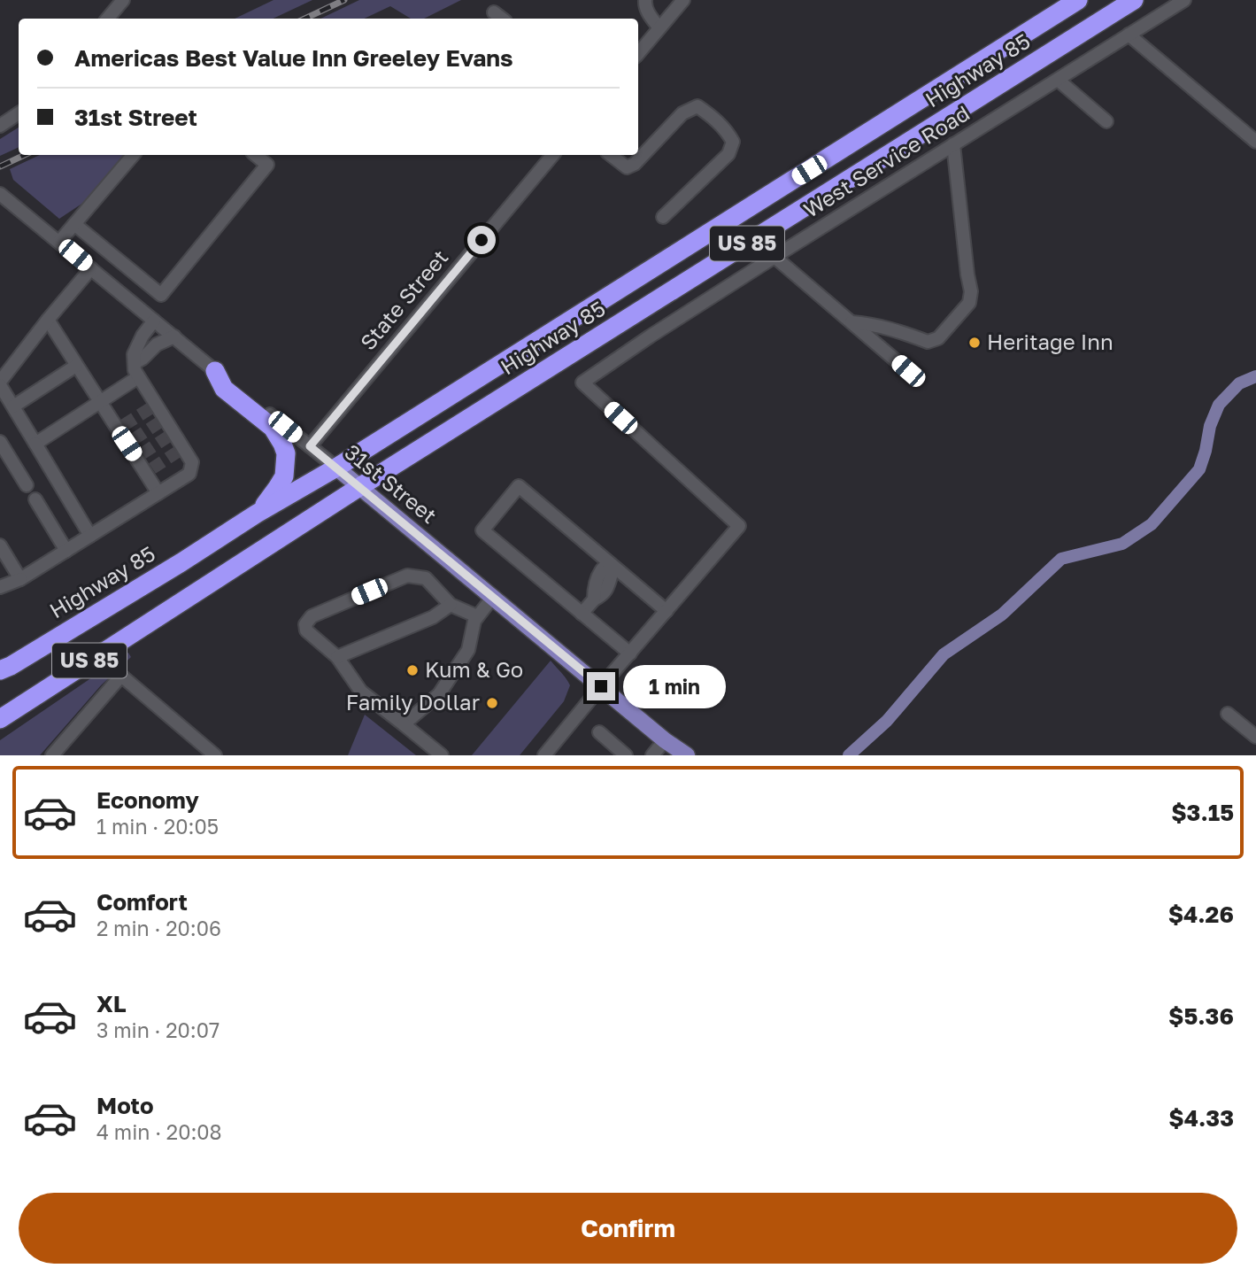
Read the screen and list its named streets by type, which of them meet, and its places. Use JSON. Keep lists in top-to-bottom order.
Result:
{
  "streets": {
    "highway": ["Highway 85", "US 85"],
    "main road": ["31st Street"],
    "street": ["West Service Road", "State Street"]
  },
  "crossings": [
    ["Highway 85", "31st Street"],
    ["State Street", "31st Street"]
  ],
  "places": ["Heritage Inn", "Kum & Go", "Family Dollar"],
  "page": {
    "banner": ["Americas Best Value Inn Greeley Evans", "31st Street"],
    "bubble": "1 min",
    "list": [
      {
        "name": "Economy",
        "note": "1 min · 20:05",
        "value": "$3.15"
      },
      {
        "name": "Comfort",
        "note": "2 min · 20:06",
        "value": "$4.26"
      },
      {
        "name": "XL",
        "note": "3 min · 20:07",
        "value": "$5.36"
      },
      {
        "name": "Moto",
        "note": "4 min · 20:08",
        "value": "$4.33"
      }
    ],
    "buttons": "Confirm"
  }
}
